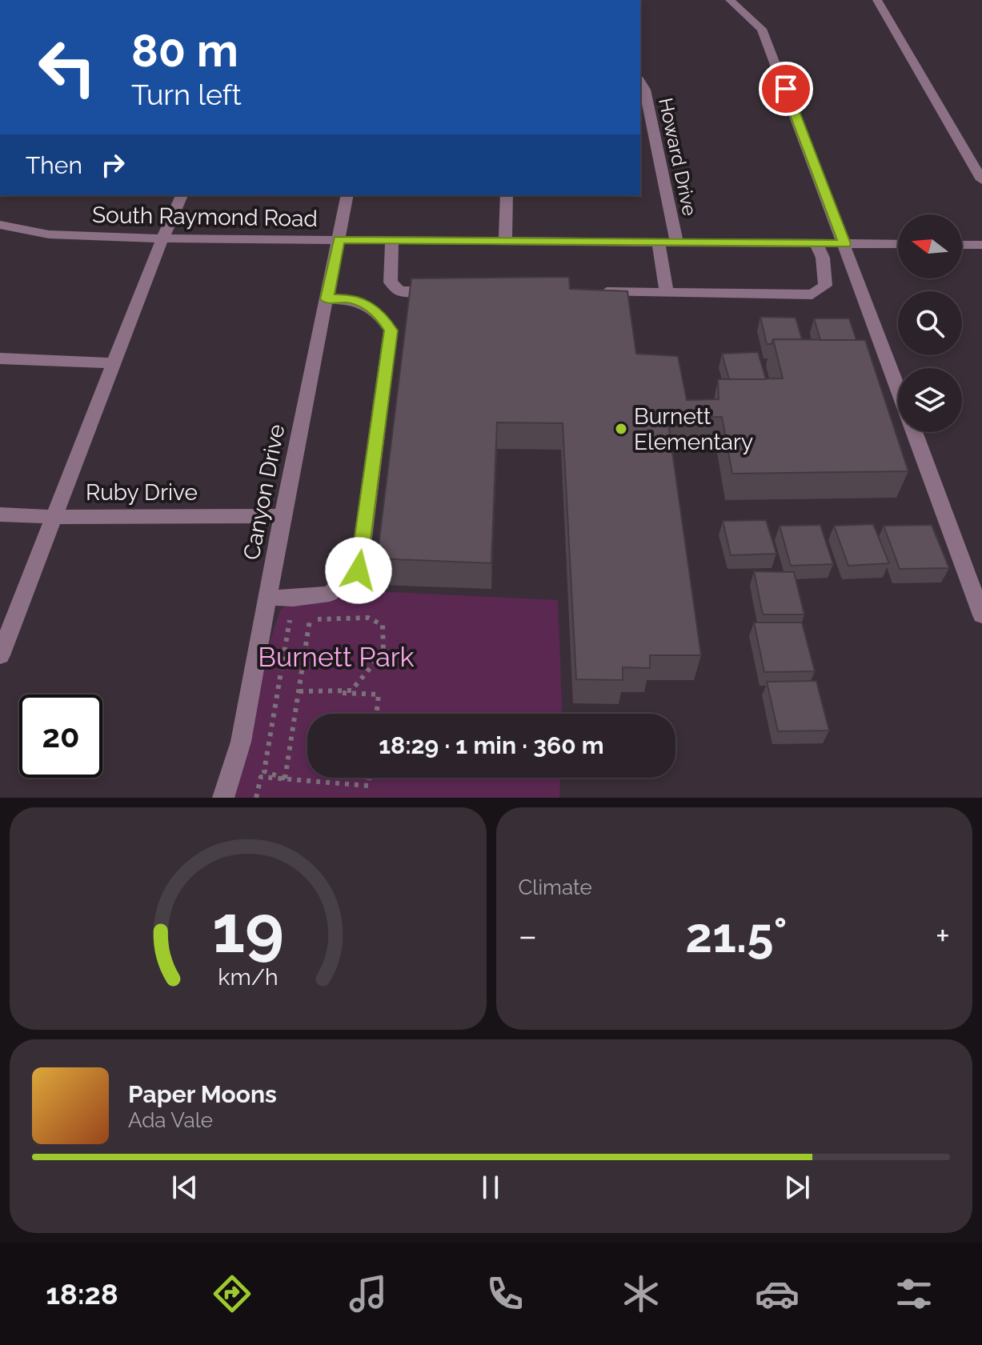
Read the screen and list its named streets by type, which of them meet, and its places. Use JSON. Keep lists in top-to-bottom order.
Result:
{
  "streets": {
    "street": [
      "Howard Drive",
      "South Raymond Road",
      "Ruby Drive",
      "Canyon Drive"
    ]
  },
  "crossings": [
    ["Howard Drive", "South Raymond Road"],
    ["South Raymond Road", "Canyon Drive"],
    ["Ruby Drive", "Canyon Drive"]
  ],
  "parks": ["Burnett Park"],
  "places": ["Burnett Elementary"],
  "north": "left",
  "page": {
    "turn": ["80 m", "Turn left"],
    "then": "Then",
    "limit": "20",
    "trip": "18:29 · 1 min · 360 m",
    "tile": "Climate",
    "heat": ["−", "21.5°", "+"],
    "song": ["Paper Moons", "Ada Vale"],
    "tabs": "18:28",
    "gauge": ["19", "km/h"]
  }
}
